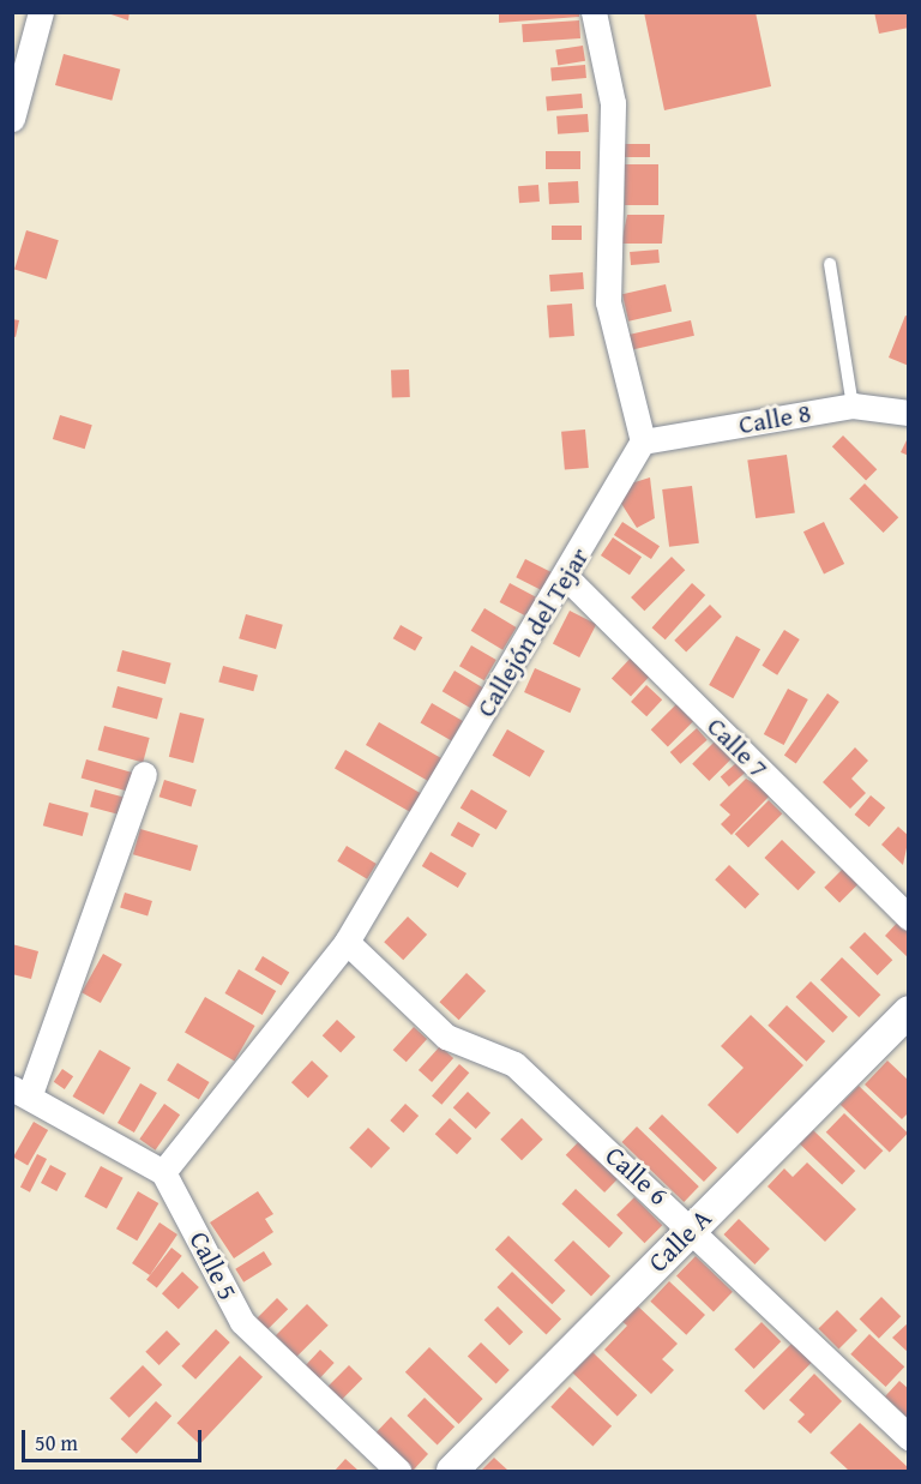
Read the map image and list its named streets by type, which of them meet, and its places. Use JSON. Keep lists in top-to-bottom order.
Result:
{
  "streets": {
    "street": [
      "Calle 8",
      "Callejón del Tejar",
      "Calle 7",
      "Calle 6",
      "Calle A",
      "Calle 5"
    ]
  },
  "crossings": [
    ["Calle 8", "Callejón del Tejar"],
    ["Callejón del Tejar", "Calle 7"],
    ["Callejón del Tejar", "Calle 6"],
    ["Callejón del Tejar", "Calle 5"],
    ["Calle 6", "Calle A"]
  ],
  "scale_bar": "50 m"
}
